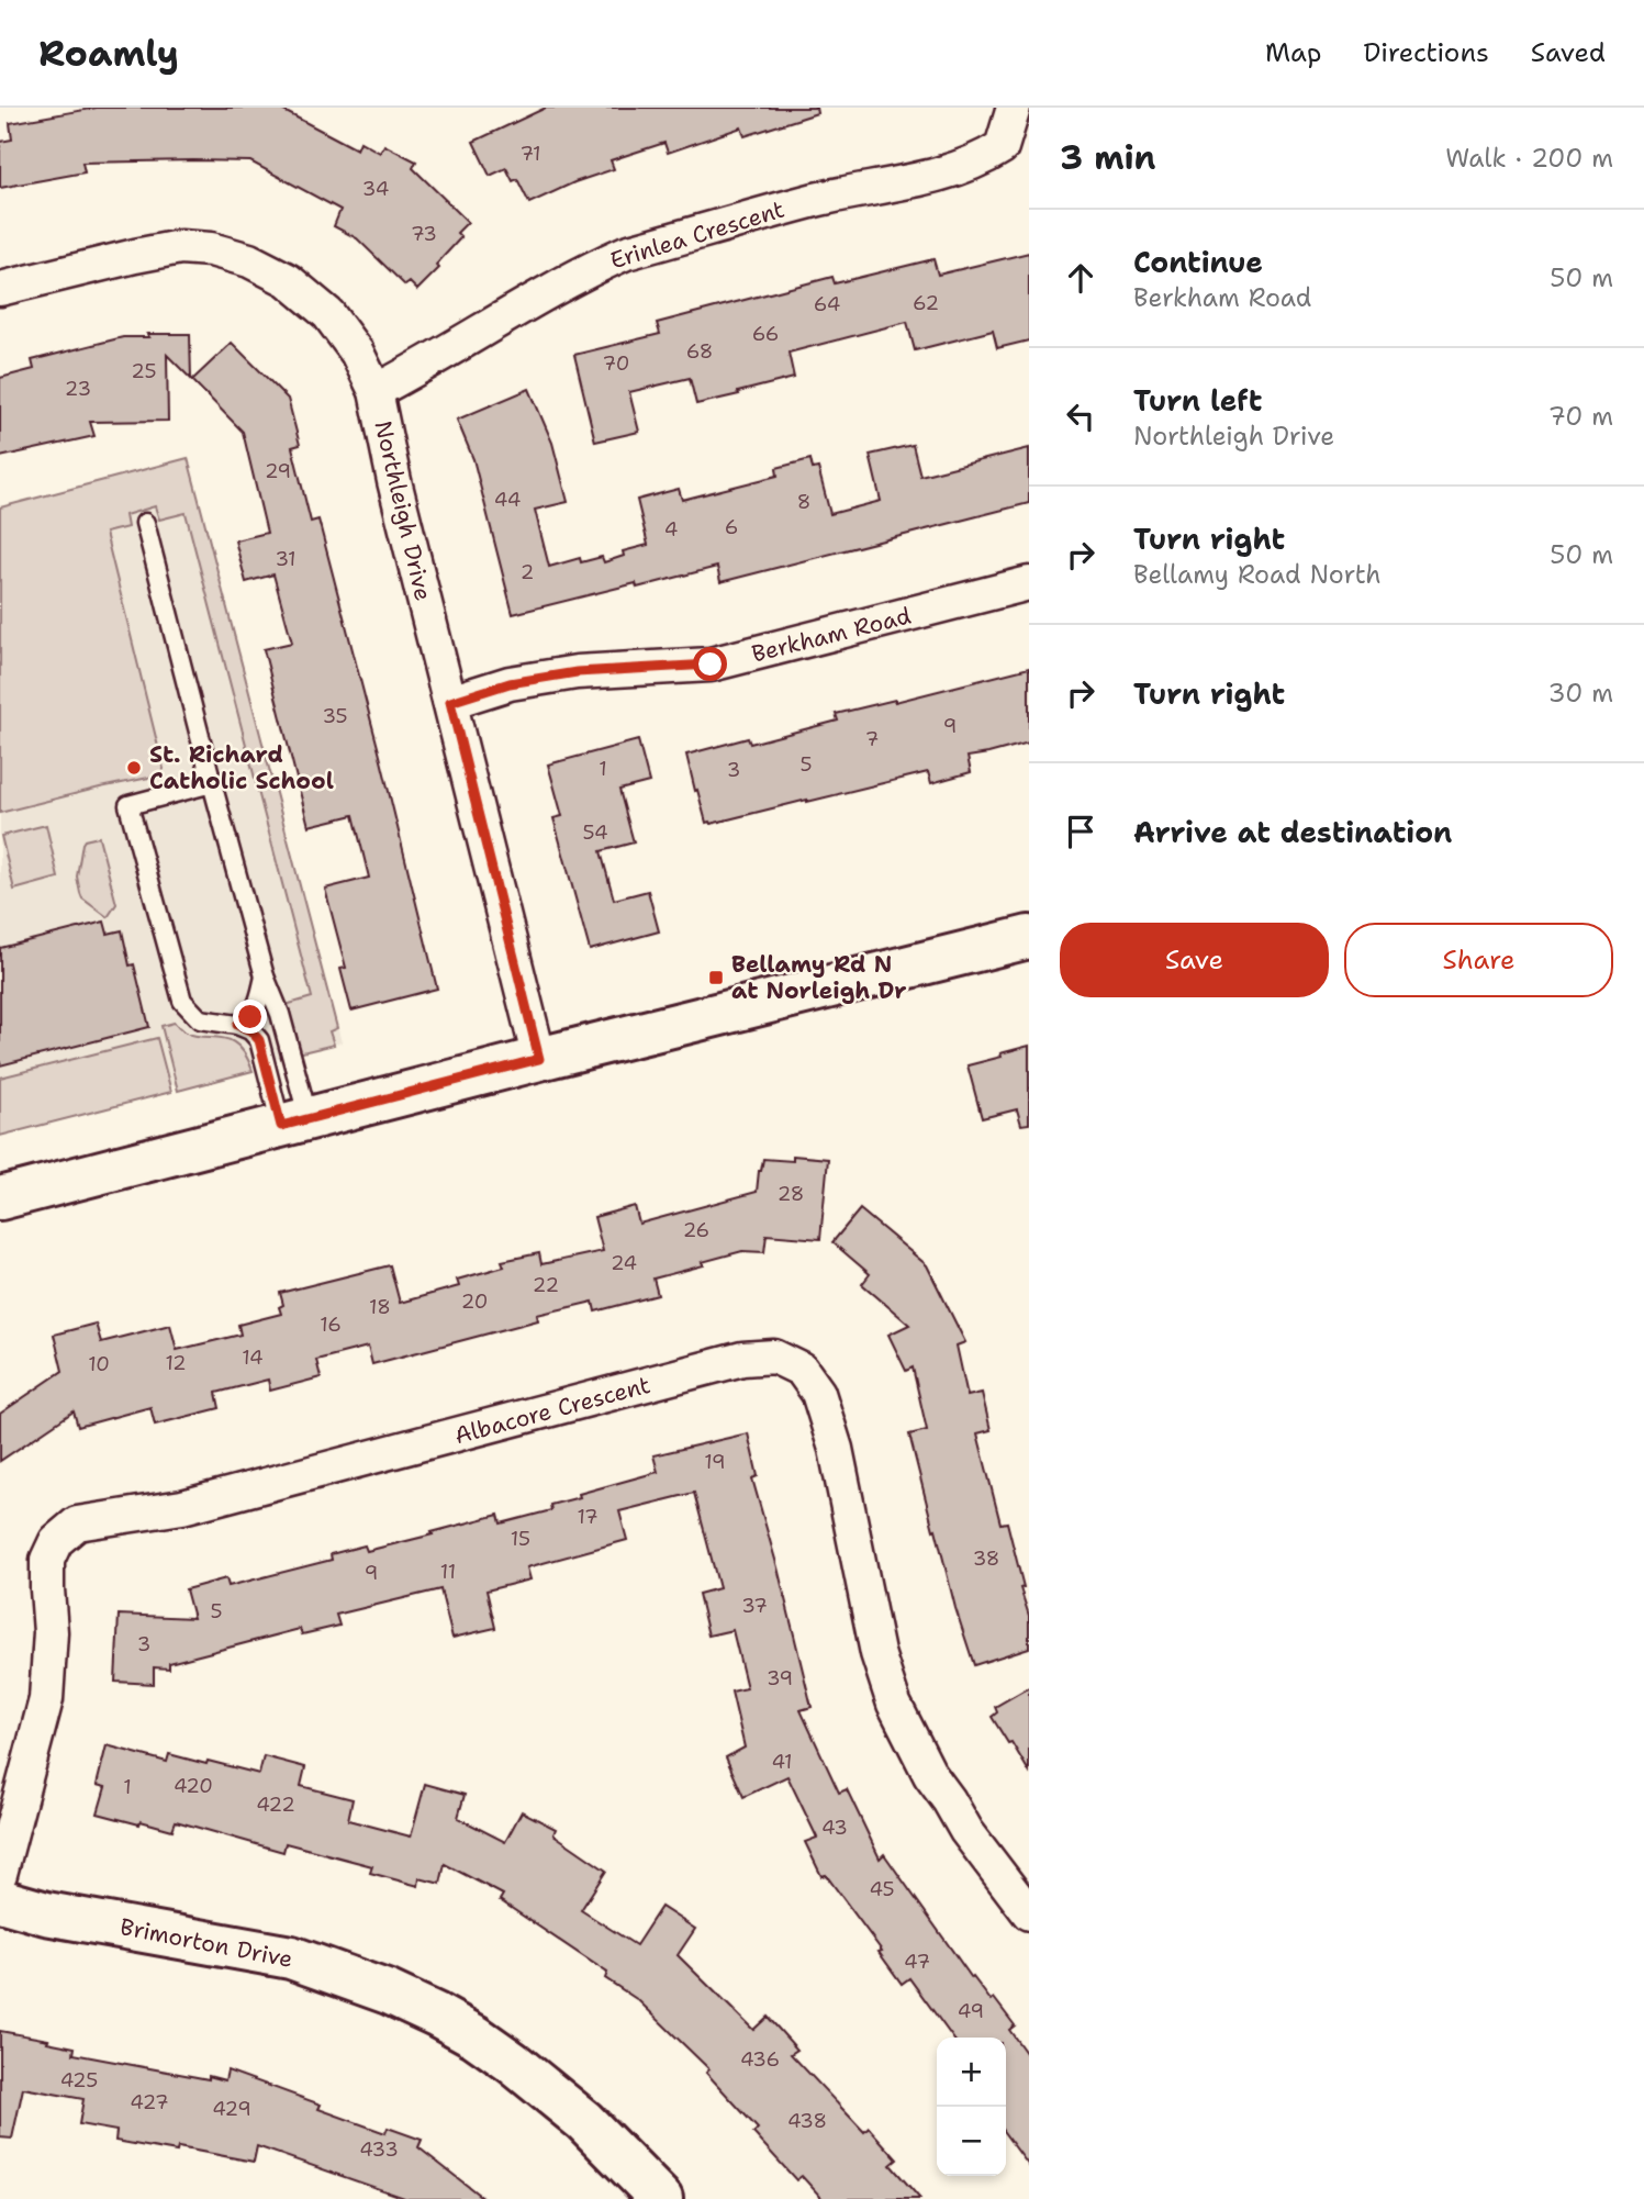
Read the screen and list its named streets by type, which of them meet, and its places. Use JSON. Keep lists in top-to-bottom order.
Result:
{
  "streets": {
    "street": [
      "Erinlea Crescent",
      "Northleigh Drive",
      "Berkham Road",
      "Albacore Crescent",
      "Brimorton Drive"
    ]
  },
  "crossings": [
    ["Erinlea Crescent", "Northleigh Drive"],
    ["Northleigh Drive", "Berkham Road"]
  ],
  "places": {
    "other": ["St. Richard Catholic School"],
    "transit": ["Bellamy Rd N at Norleigh Dr"]
  },
  "house_numbers": [
    "71",
    "34",
    "73",
    "62",
    "64",
    "66",
    "68",
    "70",
    "25",
    "23",
    "29",
    "44",
    "8",
    "6",
    "4",
    "31",
    "2",
    "35",
    "9",
    "7",
    "5",
    "1",
    "3",
    "54",
    "28",
    "26",
    "24",
    "22",
    "20",
    "18",
    "16",
    "14",
    "12",
    "10",
    "19",
    "17",
    "15",
    "38",
    "11",
    "9",
    "37",
    "5",
    "3",
    "39",
    "41",
    "420",
    "1",
    "422",
    "43",
    "45",
    "47",
    "49",
    "436",
    "425",
    "427",
    "429",
    "438",
    "433"
  ],
  "page": {
    "header": "Roamly",
    "nav": ["Map", "Directions", "Saved"],
    "heading": ["3 min", "Walk · 200 m"],
    "list": [
      ["Continue", "Berkham Road", "50 m"],
      ["Turn left", "Northleigh Drive", "70 m"],
      ["Turn right", "Bellamy Road North", "50 m"],
      ["Turn right", "30 m"],
      "Arrive at destination"
    ],
    "buttons": ["Save", "Share"],
    "map_buttons": ["+", "−"]
  }
}
